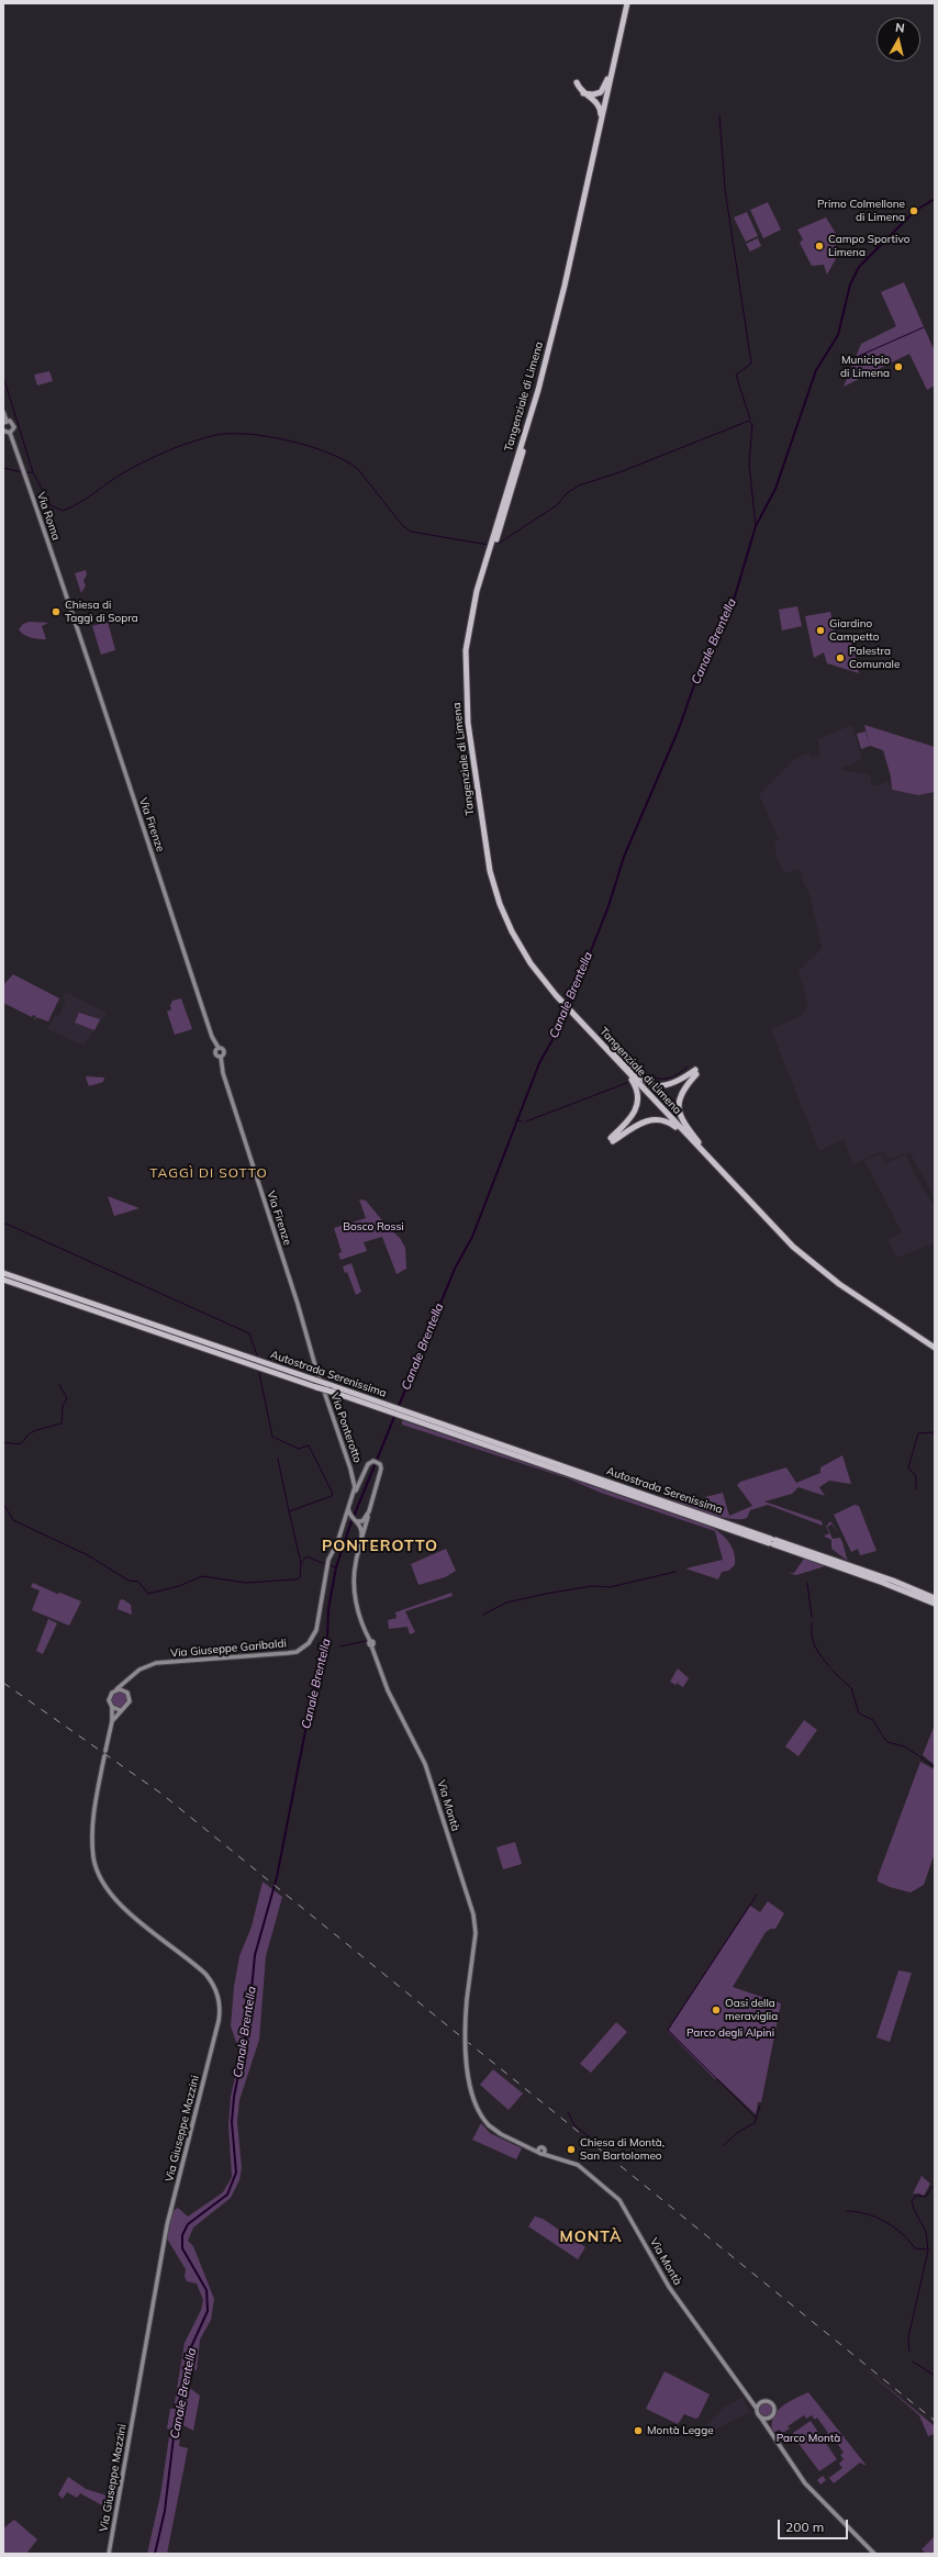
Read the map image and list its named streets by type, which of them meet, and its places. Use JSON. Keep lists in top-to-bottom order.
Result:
{
  "streets": {
    "highway": ["Tangenziale di Limena", "Autostrada Serenissima"],
    "main road": [
      "Via Roma",
      "Via Firenze",
      "Via Ponterotto",
      "Via Giuseppe Garibaldi",
      "Via Montà",
      "Via Giuseppe Mazzini"
    ]
  },
  "crossings": [
    ["Via Roma", "Via Firenze"],
    ["Via Firenze", "Autostrada Serenissima"],
    ["Via Firenze", "Via Ponterotto"],
    ["Autostrada Serenissima", "Via Ponterotto"],
    ["Via Ponterotto", "Via Giuseppe Garibaldi"]
  ],
  "districts": ["TAGGÌ DI SOTTO", "PONTEROTTO", "MONTÀ"],
  "water": ["Canale Brentella"],
  "parks": ["Bosco Rossi", "Parco degli Alpini", "Parco Montà"],
  "places": [
    "Primo Colmellone di Limena",
    "Campo Sportivo Limena",
    "Municipio di Limena",
    "Chiesa di Taggì di Sopra",
    "Giardino Campetto",
    "Palestra Comunale",
    "Oasi della meraviglia",
    "Chiesa di Montà, San Bartolomeo",
    "Montà Legge"
  ],
  "scale_bar": "200 m",
  "north": "top"
}
